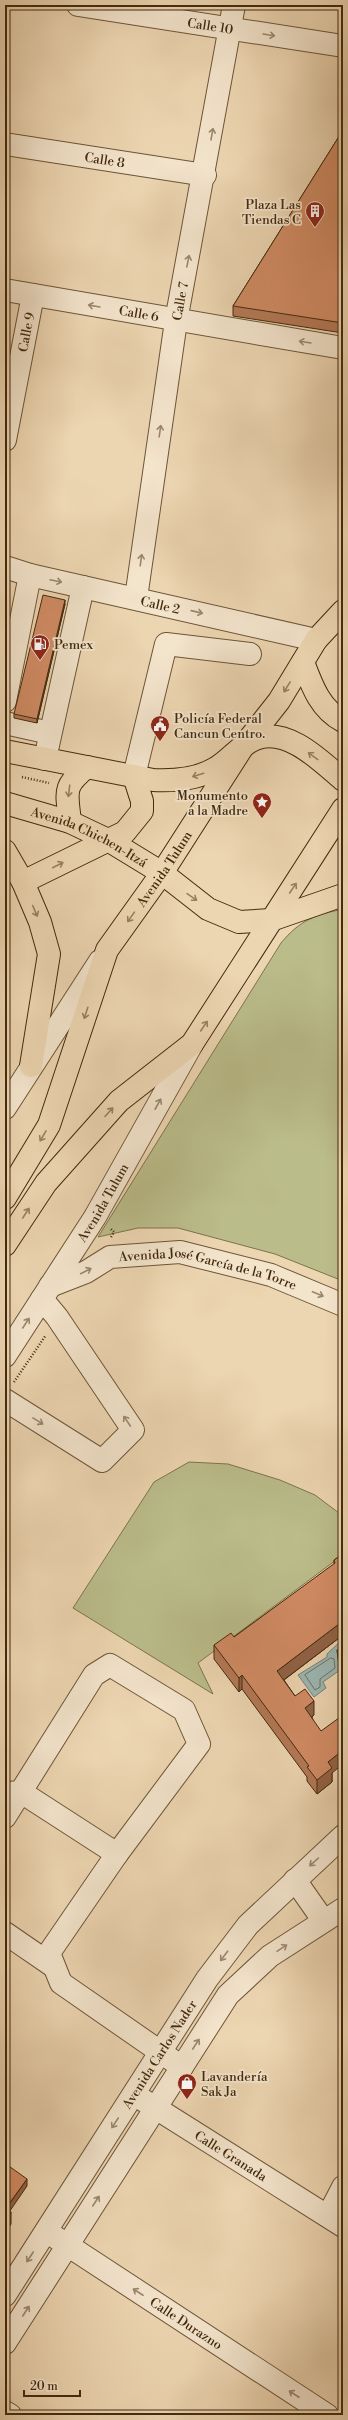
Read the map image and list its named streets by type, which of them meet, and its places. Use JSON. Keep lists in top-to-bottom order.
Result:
{
  "streets": {
    "main road": ["Avenida Chichen-Itzá", "Avenida Tulum"],
    "street": [
      "Calle 10",
      "Calle 8",
      "Calle 7",
      "Calle 6",
      "Calle 9",
      "Calle 2",
      "Avenida José García de la Torre",
      "Avenida Carlos Nader",
      "Calle Granada",
      "Calle Durazno"
    ]
  },
  "crossings": [
    ["Calle 10", "Calle 7"],
    ["Calle 8", "Calle 7"],
    ["Calle 7", "Calle 6"],
    ["Calle 7", "Calle 2"],
    ["Calle 6", "Calle 9"],
    ["Calle 2", "Avenida Tulum"],
    ["Avenida Chichen-Itzá", "Avenida Tulum"],
    ["Avenida Tulum", "Avenida José García de la Torre"],
    ["Avenida Carlos Nader", "Calle Granada"],
    ["Avenida Carlos Nader", "Calle Durazno"]
  ],
  "one_way": [
    "Calle 10",
    "Calle 7",
    "Calle 6",
    "Calle 2",
    "Avenida José García de la Torre",
    "Calle Durazno"
  ],
  "places": {
    "building": ["Plaza Las Tiendas C"],
    "fuel station": ["Pemex"],
    "public building": ["Policía Federal Cancun Centro."],
    "place": ["Monumento a la Madre"],
    "shop": ["Lavandería Sak Ja"]
  },
  "scale_bar": "20 m"
}
